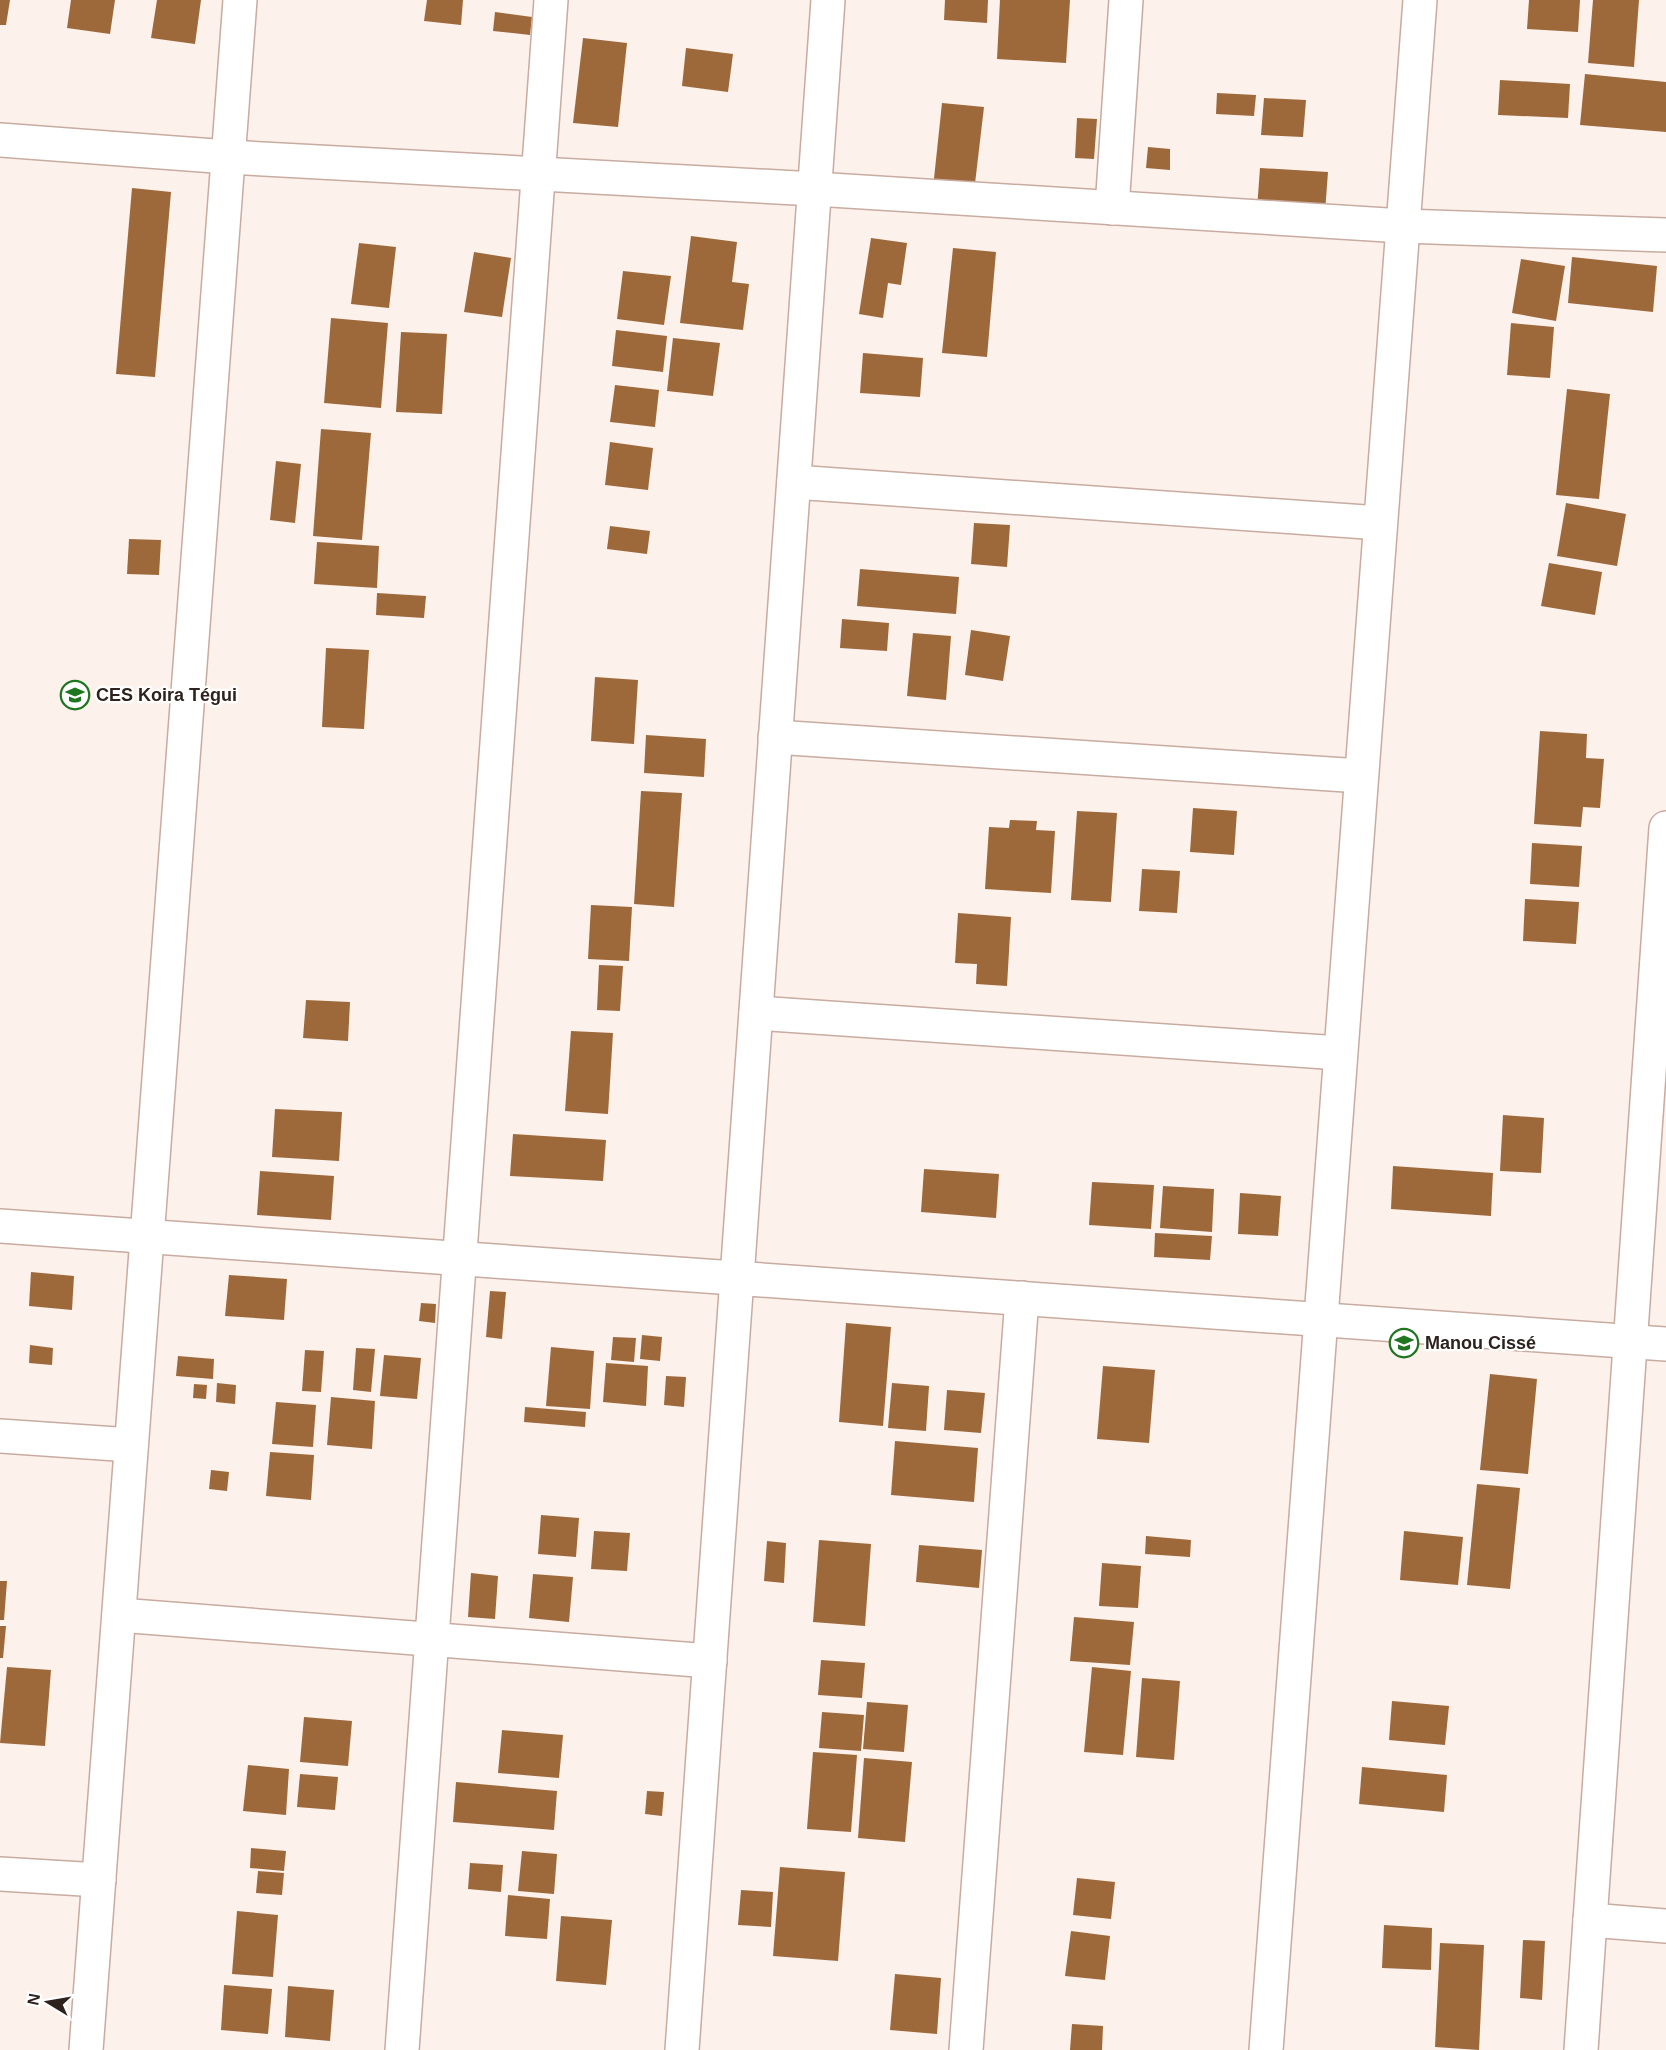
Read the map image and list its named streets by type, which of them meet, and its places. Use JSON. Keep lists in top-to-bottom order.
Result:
{
  "places": {
    "school or university": ["CES Koira Tégui", "Manou Cissé"]
  },
  "north": "left"
}
